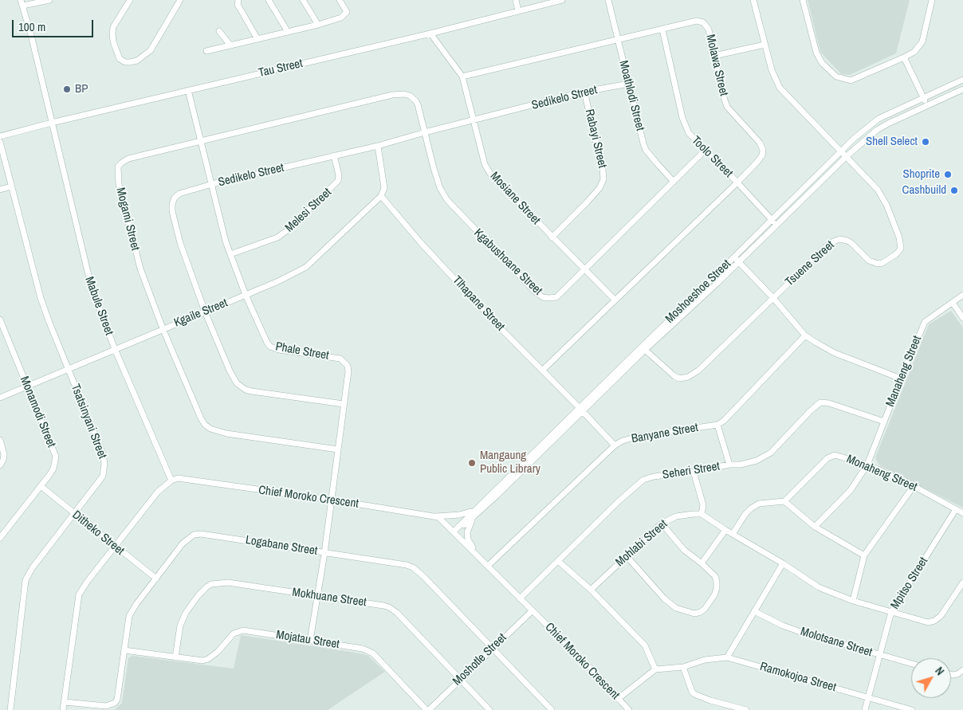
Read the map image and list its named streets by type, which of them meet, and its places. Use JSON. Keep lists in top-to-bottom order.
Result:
{
  "streets": {
    "street": [
      "Molawa Street",
      "Tau Street",
      "Moathlodi Street",
      "Sedikelo Street",
      "Rabayi Street",
      "Toolo Street",
      "Mosiane Street",
      "Melesi Street",
      "Mogami Street",
      "Kgabushoane Street",
      "Tsuene Street",
      "Moshoeshoe Street",
      "Tlhapane Street",
      "Mabule Street",
      "Kgaile Street",
      "Phale Street",
      "Manaheng Street",
      "Monamodi Street",
      "Tsatsinyani Street",
      "Banyane Street",
      "Seheri Street",
      "Monaheng Street",
      "Chief Moroko Crescent",
      "Ditheko Street",
      "Mohlabi Street",
      "Logabane Street",
      "Mpitso Street",
      "Mokhuane Street",
      "Mojatau Street",
      "Molotsane Street",
      "Moshotle Street",
      "Ramokojoa Street"
    ]
  },
  "crossings": [
    ["Molawa Street", "Moathlodi Street"],
    ["Molawa Street", "Toolo Street"],
    ["Molawa Street", "Mosiane Street"],
    ["Molawa Street", "Tlhapane Street"],
    ["Tau Street", "Mosiane Street"],
    ["Tau Street", "Mabule Street"],
    ["Tau Street", "Phale Street"],
    ["Moathlodi Street", "Sedikelo Street"],
    ["Moathlodi Street", "Kgabushoane Street"],
    ["Sedikelo Street", "Rabayi Street"],
    ["Sedikelo Street", "Mosiane Street"],
    ["Sedikelo Street", "Melesi Street"],
    ["Sedikelo Street", "Kgabushoane Street"],
    ["Sedikelo Street", "Kgaile Street"],
    ["Sedikelo Street", "Phale Street"],
    ["Rabayi Street", "Mosiane Street"],
    ["Toolo Street", "Kgabushoane Street"],
    ["Toolo Street", "Moshoeshoe Street"],
    ["Mosiane Street", "Kgabushoane Street"],
    ["Melesi Street", "Phale Street"],
    ["Mogami Street", "Kgabushoane Street"],
    ["Mogami Street", "Kgaile Street"],
    ["Mogami Street", "Phale Street"],
    ["Tsuene Street", "Moshoeshoe Street"],
    ["Moshoeshoe Street", "Tlhapane Street"],
    ["Moshoeshoe Street", "Chief Moroko Crescent"],
    ["Tlhapane Street", "Kgaile Street"],
    ["Tlhapane Street", "Banyane Street"],
    ["Mabule Street", "Kgaile Street"],
    ["Mabule Street", "Chief Moroko Crescent"],
    ["Kgaile Street", "Phale Street"],
    ["Kgaile Street", "Monamodi Street"],
    ["Kgaile Street", "Tsatsinyani Street"],
    ["Phale Street", "Chief Moroko Crescent"],
    ["Phale Street", "Logabane Street"],
    ["Phale Street", "Mokhuane Street"],
    ["Phale Street", "Mojatau Street"],
    ["Manaheng Street", "Seheri Street"],
    ["Manaheng Street", "Monaheng Street"],
    ["Monamodi Street", "Ditheko Street"],
    ["Tsatsinyani Street", "Ditheko Street"],
    ["Banyane Street", "Chief Moroko Crescent"],
    ["Seheri Street", "Chief Moroko Crescent"],
    ["Monaheng Street", "Mpitso Street"],
    ["Chief Moroko Crescent", "Moshotle Street"],
    ["Ditheko Street", "Logabane Street"],
    ["Logabane Street", "Mojatau Street"],
    ["Logabane Street", "Moshotle Street"],
    ["Mpitso Street", "Molotsane Street"],
    ["Mpitso Street", "Ramokojoa Street"],
    ["Mokhuane Street", "Mojatau Street"],
    ["Mokhuane Street", "Moshotle Street"],
    ["Mojatau Street", "Moshotle Street"]
  ],
  "places": [
    "BP",
    "Shell Select",
    "Shoprite",
    "Cashbuild",
    "Mangaung Public Library"
  ],
  "scale_bar": "100 m",
  "north": "top right"
}
